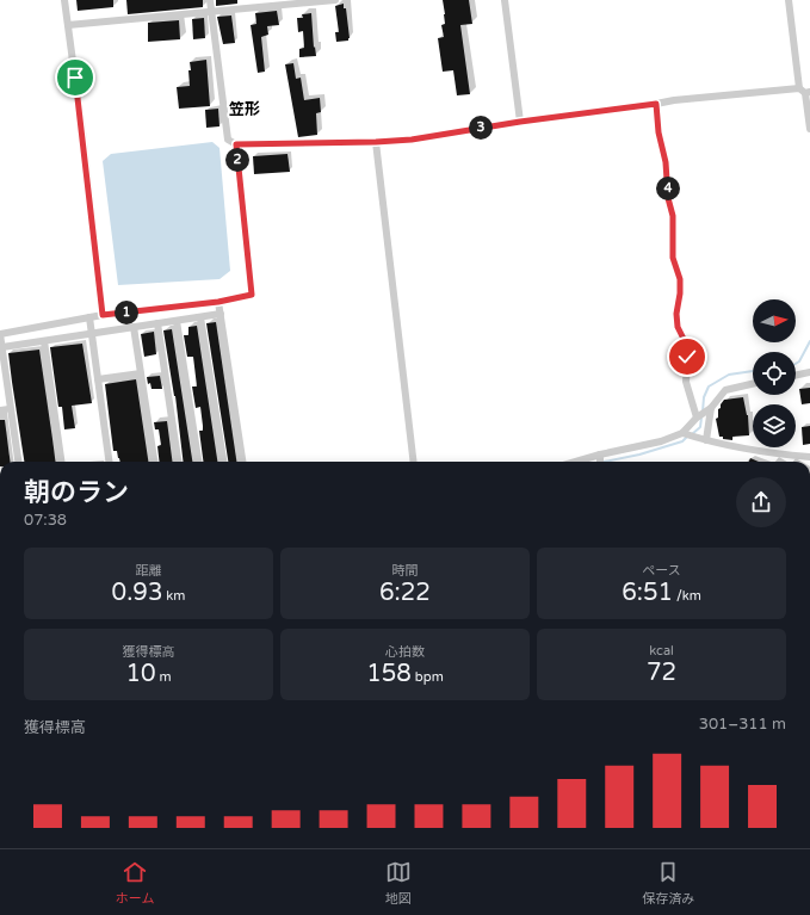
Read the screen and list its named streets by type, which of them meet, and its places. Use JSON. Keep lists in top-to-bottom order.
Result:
{
  "districts": ["笠形"],
  "north": "right",
  "page": {
    "pins": [
      "3",
      "2",
      "4",
      "1"
    ],
    "heading": ["朝のラン", "07:38"],
    "stats": [
      ["距離", "0.93 km"],
      ["時間", "6:22"],
      ["ペース", "6:51 /km"],
      ["獲得標高", "10 m"],
      ["心拍数", "158 bpm"],
      ["kcal", "72"]
    ],
    "chart": ["獲得標高", "301–311 m"],
    "tabs": ["ホーム", "地図", "保存済み"]
  }
}
